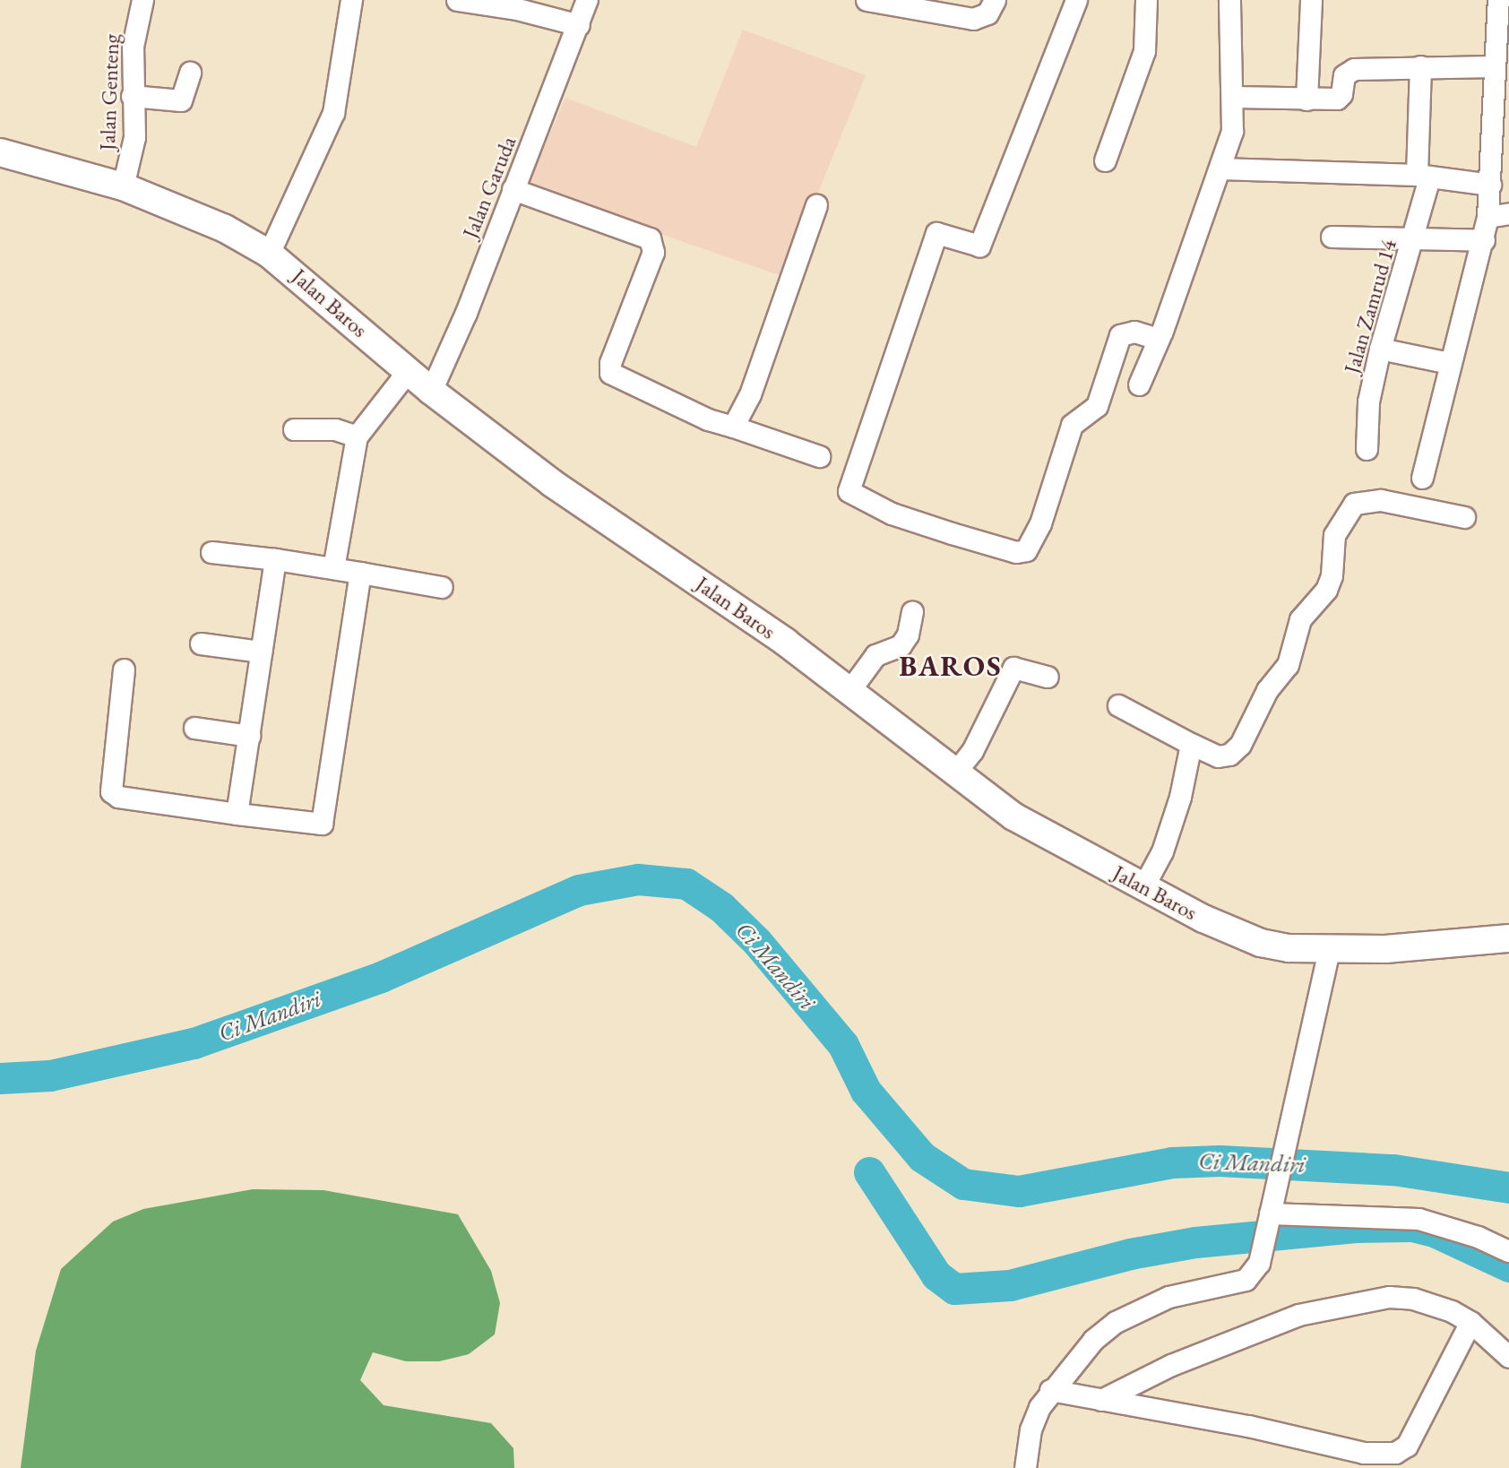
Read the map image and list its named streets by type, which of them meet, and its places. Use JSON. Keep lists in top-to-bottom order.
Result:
{
  "streets": {
    "main road": ["Jalan Baros"],
    "street": ["Jalan Genteng", "Jalan Garuda", "Jalan Zamrud 14"]
  },
  "crossings": [
    ["Jalan Genteng", "Jalan Baros"],
    ["Jalan Garuda", "Jalan Baros"]
  ],
  "districts": ["BAROS"],
  "water": ["Ci Mandiri"]
}
